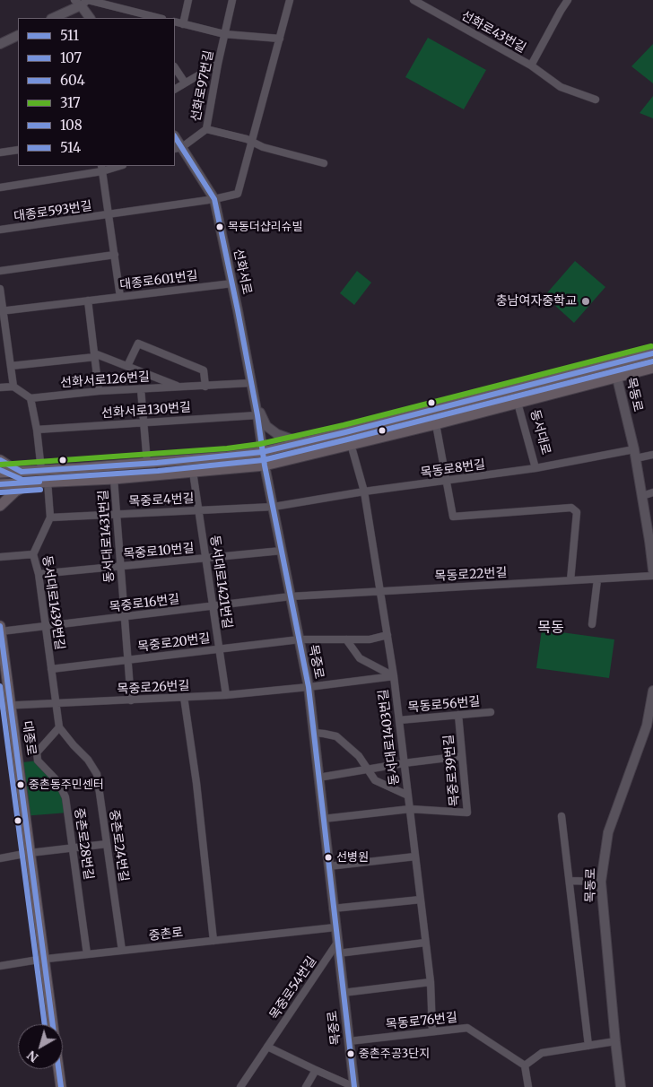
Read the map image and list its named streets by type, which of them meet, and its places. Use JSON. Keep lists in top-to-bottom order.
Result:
{
  "streets": {
    "main road": ["동서대로", "대종로"],
    "street": [
      "선화로43번길",
      "선화로97번길",
      "대종로593번길",
      "선화서로",
      "대종로601번길",
      "선화서로126번길",
      "목동로",
      "선화서로130번길",
      "목동로8번길",
      "목중로4번길",
      "동서대로1431번길",
      "목중로10번길",
      "목동로22번길",
      "동서대로1421번길",
      "동서대로1439번길",
      "목중로16번길",
      "목중로20번길",
      "목중로",
      "목중로26번길",
      "목동로56번길",
      "동서대로1403번길",
      "목중로39번길",
      "중촌로28번길",
      "중촌로24번길",
      "중촌로",
      "목중로54번길",
      "목동로76번길"
    ]
  },
  "crossings": [
    ["대종로593번길", "선화서로"],
    ["대종로593번길", "대종로601번길"],
    ["선화서로", "대종로601번길"],
    ["선화서로", "선화서로126번길"],
    ["선화서로", "선화서로130번길"],
    ["선화서로", "동서대로"],
    ["선화서로", "목중로"],
    ["목동로", "동서대로"],
    ["목동로", "목동로8번길"],
    ["동서대로", "목동로8번길"],
    ["동서대로", "동서대로1431번길"],
    ["동서대로", "동서대로1421번길"],
    ["동서대로", "동서대로1439번길"],
    ["동서대로", "목중로"],
    ["동서대로", "동서대로1403번길"],
    ["목동로8번길", "목중로4번길"],
    ["목동로8번길", "목중로"],
    ["목동로8번길", "동서대로1403번길"],
    ["목중로4번길", "동서대로1431번길"],
    ["목중로4번길", "동서대로1421번길"],
    ["목중로4번길", "동서대로1439번길"],
    ["목중로4번길", "목중로"],
    ["동서대로1431번길", "목중로10번길"],
    ["동서대로1431번길", "목중로16번길"],
    ["동서대로1431번길", "목중로20번길"],
    ["동서대로1431번길", "목중로26번길"],
    ["목중로10번길", "동서대로1421번길"],
    ["목중로10번길", "동서대로1439번길"],
    ["목중로10번길", "목중로"],
    ["목동로22번길", "목중로16번길"],
    ["목동로22번길", "목중로"],
    ["목동로22번길", "동서대로1403번길"],
    ["동서대로1421번길", "목중로16번길"],
    ["동서대로1421번길", "목중로20번길"],
    ["동서대로1421번길", "목중로26번길"],
    ["동서대로1439번길", "목중로16번길"],
    ["동서대로1439번길", "목중로20번길"],
    ["동서대로1439번길", "목중로26번길"],
    ["목중로16번길", "목중로"],
    ["목중로16번길", "대종로"],
    ["목중로20번길", "목중로"],
    ["목중로20번길", "동서대로1403번길"],
    ["목중로", "목중로26번길"],
    ["목중로", "동서대로1403번길"],
    ["목중로", "목중로39번길"],
    ["목중로", "중촌로"],
    ["목중로", "목중로54번길"],
    ["목중로", "목동로76번길"],
    ["목중로26번길", "동서대로1403번길"],
    ["목중로26번길", "대종로"],
    ["목동로56번길", "동서대로1403번길"],
    ["목동로56번길", "목중로39번길"],
    ["동서대로1403번길", "목중로39번길"],
    ["동서대로1403번길", "목동로76번길"],
    ["대종로", "중촌로"],
    ["중촌로28번길", "중촌로24번길"],
    ["중촌로28번길", "중촌로"],
    ["중촌로24번길", "중촌로"]
  ],
  "districts": ["목동"],
  "places": [
    "목동더샵리슈빌",
    "충남여자중학교",
    "중촌동주민센터",
    "선병원",
    "중촌주공3단지"
  ],
  "lines": [
    "transit line 511",
    "transit line 317",
    "transit line 107",
    "transit line 604",
    "transit line 514",
    "transit line 108"
  ],
  "legend": [
    "511",
    "107",
    "604",
    "317",
    "108",
    "514"
  ],
  "north": "bottom left"
}
